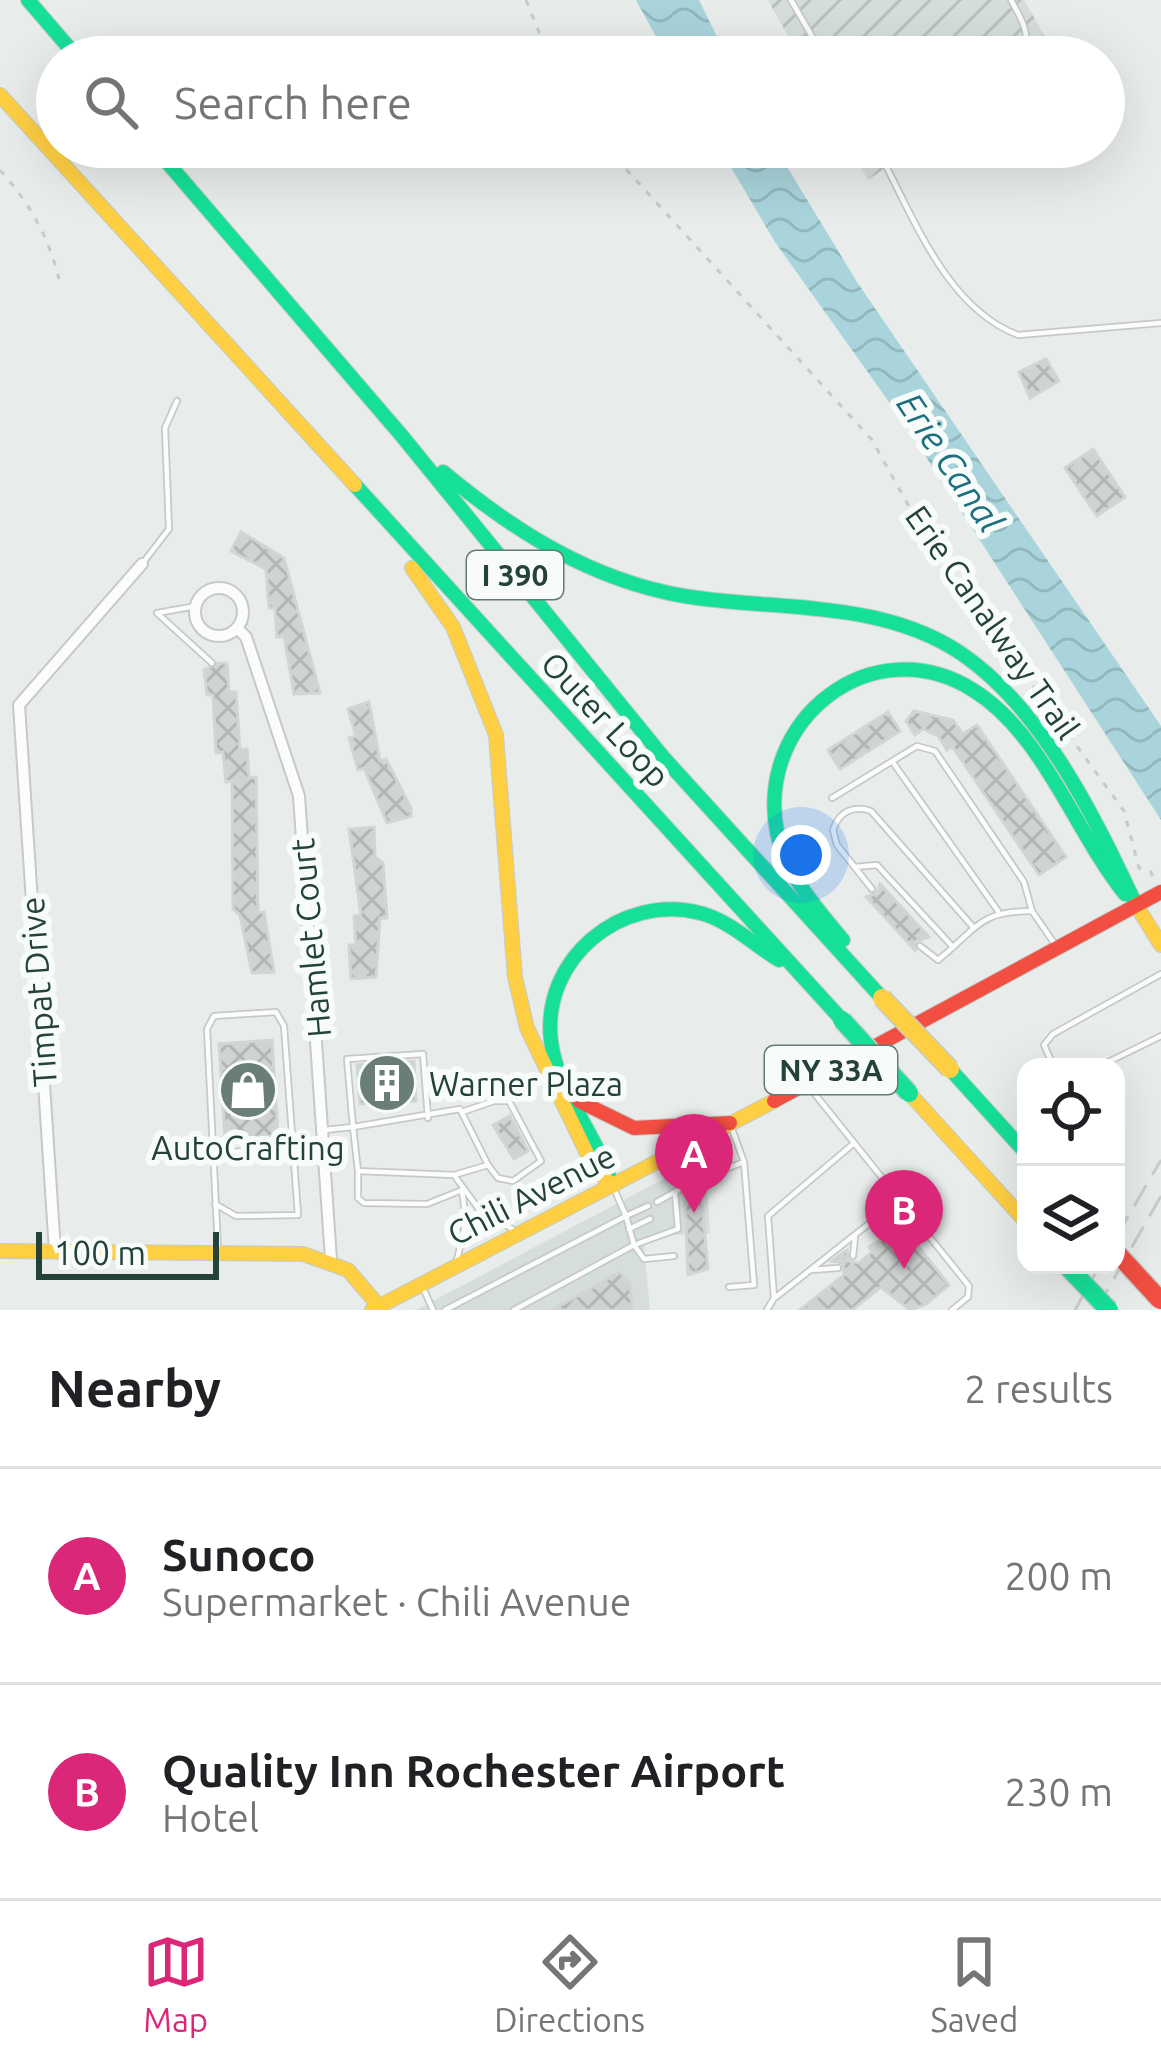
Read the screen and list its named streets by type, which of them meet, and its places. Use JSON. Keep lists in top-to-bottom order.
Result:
{
  "streets": {
    "main road": [
      "I 390",
      "Outer Loop",
      "NY 33A",
      "Chili Avenue"
    ],
    "street": ["Hamlet Court", "Timpat Drive"],
    "path": ["Erie Canalway Trail"]
  },
  "crossings": [
    ["Erie Canalway Trail", "Chili Avenue"]
  ],
  "water": ["Erie Canal"],
  "places": {
    "building": ["Warner Plaza"],
    "shop": ["AutoCrafting"]
  },
  "scale_bar": "100 m",
  "page": {
    "search": "Search here",
    "pins": ["A", "B"],
    "scale": "100 m",
    "heading": ["Nearby", "2 results"],
    "list": [
      {
        "mark": "A",
        "name": "Sunoco",
        "note": "Supermarket · Chili Avenue",
        "value": "200 m"
      },
      {
        "mark": "B",
        "name": "Quality Inn Rochester Airport",
        "note": "Hotel",
        "value": "230 m"
      }
    ],
    "nav": ["Map", "Directions", "Saved"]
  }
}
